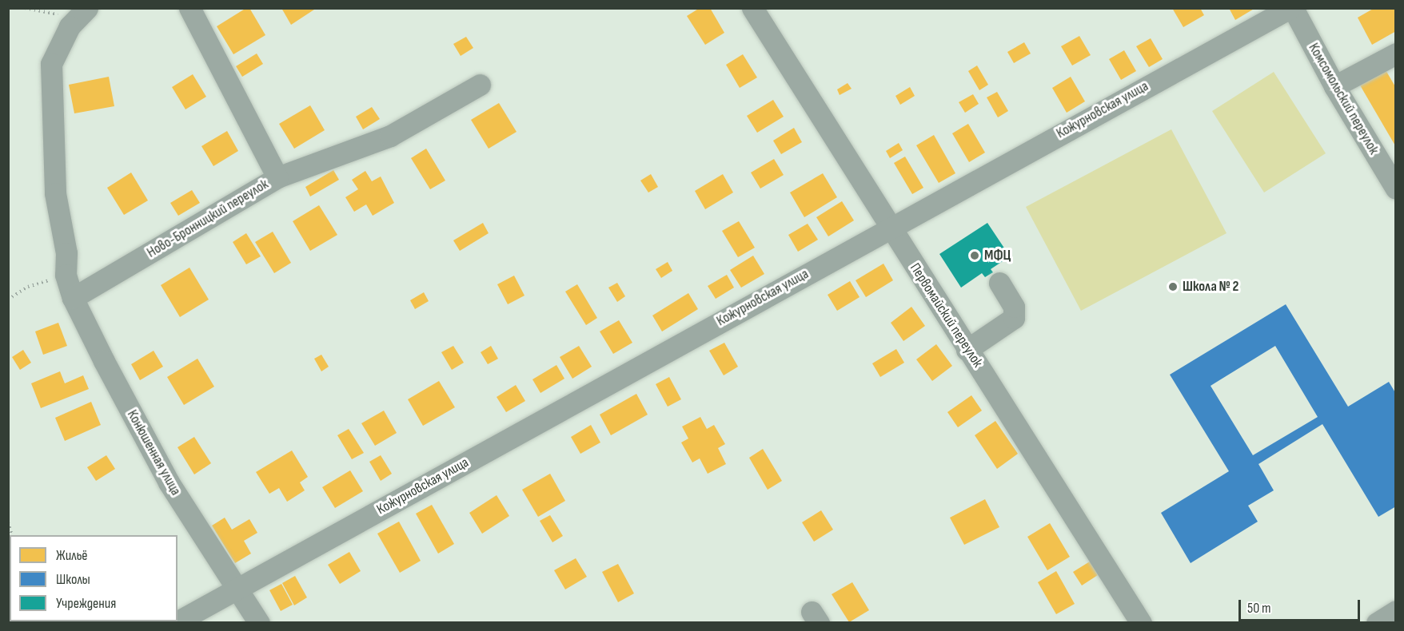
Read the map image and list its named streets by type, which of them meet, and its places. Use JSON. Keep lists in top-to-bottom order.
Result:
{
  "streets": {
    "street": [
      "Комсомольский переулок",
      "Кожурновская улица",
      "Ново-Бронницкий переулок",
      "Первомайский переулок",
      "Конюшенная улица"
    ]
  },
  "crossings": [
    ["Комсомольский переулок", "Кожурновская улица"],
    ["Кожурновская улица", "Первомайский переулок"],
    ["Кожурновская улица", "Конюшенная улица"],
    ["Ново-Бронницкий переулок", "Конюшенная улица"]
  ],
  "places": ["МФЦ", "Школа № 2"],
  "legend": ["Жильё", "Школы", "Учреждения"],
  "scale_bar": "50 m"
}
